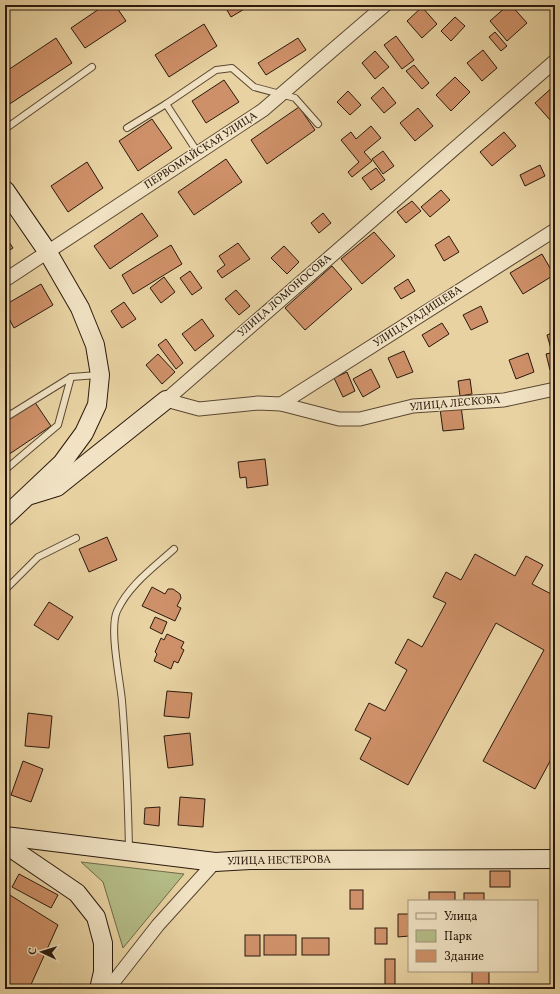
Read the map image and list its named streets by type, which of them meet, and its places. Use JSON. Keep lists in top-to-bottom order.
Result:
{
  "streets": {
    "street": [
      "ПЕРВОМАЙСКАЯ УЛИЦА",
      "УЛИЦА ЛОМОНОСОВА",
      "УЛИЦА РАДИЩЕВА",
      "УЛИЦА ЛЕСКОВА",
      "УЛИЦА НЕСТЕРОВА"
    ]
  },
  "crossings": [
    ["УЛИЦА ЛОМОНОСОВА", "УЛИЦА ЛЕСКОВА"],
    ["УЛИЦА РАДИЩЕВА", "УЛИЦА ЛЕСКОВА"]
  ],
  "legend": ["Улица", "Парк", "Здание"],
  "north": "left"
}
